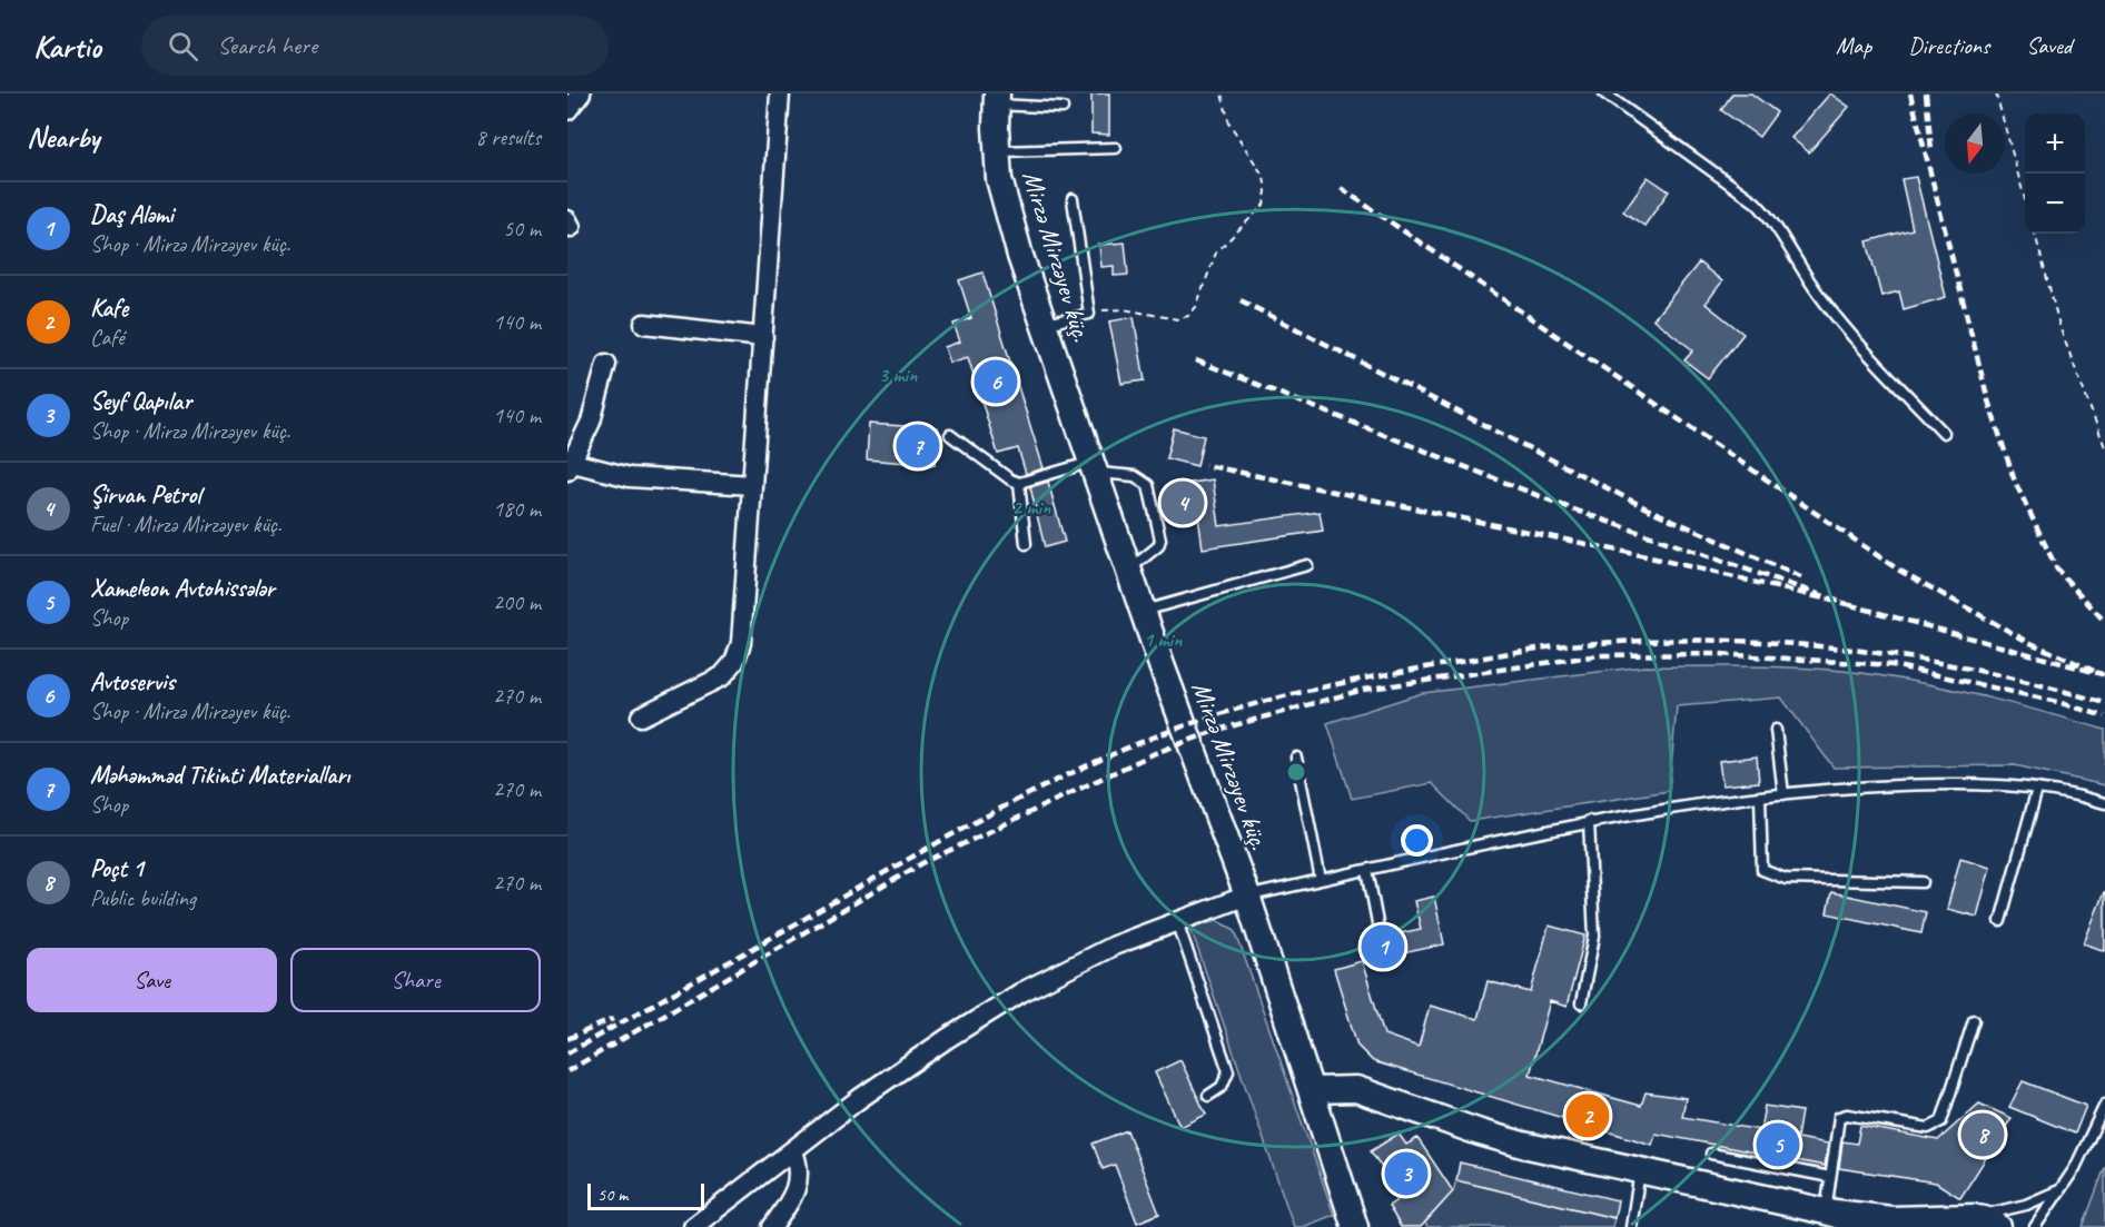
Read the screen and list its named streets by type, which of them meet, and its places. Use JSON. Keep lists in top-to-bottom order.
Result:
{
  "streets": {
    "main road": ["Mirzə Mirzəyev küç."]
  },
  "scale_bar": "50 m",
  "north": "bottom",
  "page": {
    "header": "Kartio",
    "search": "Search here",
    "nav": ["Map", "Directions", "Saved"],
    "heading": ["Nearby", "8 results"],
    "map_buttons": ["+", "−"],
    "list": [
      {
        "mark": "1",
        "name": "Daş Aləmi",
        "note": "Shop · Mirzə Mirzəyev küç.",
        "value": "50 m"
      },
      {
        "mark": "2",
        "name": "Kafe",
        "note": "Café",
        "value": "140 m"
      },
      {
        "mark": "3",
        "name": "Seyf Qapılar",
        "note": "Shop · Mirzə Mirzəyev küç.",
        "value": "140 m"
      },
      {
        "mark": "4",
        "name": "Şirvan Petrol",
        "note": "Fuel · Mirzə Mirzəyev küç.",
        "value": "180 m"
      },
      {
        "mark": "5",
        "name": "Xameleon Avtohissələr",
        "note": "Shop",
        "value": "200 m"
      },
      {
        "mark": "6",
        "name": "Avtoservis",
        "note": "Shop · Mirzə Mirzəyev küç.",
        "value": "270 m"
      },
      {
        "mark": "7",
        "name": "Məhəmməd Tikinti Materialları",
        "note": "Shop",
        "value": "270 m"
      },
      {
        "mark": "8",
        "name": "Poçt 1",
        "note": "Public building",
        "value": "270 m"
      }
    ],
    "pins": [
      "6",
      "7",
      "4",
      "1",
      "2",
      "8",
      "5",
      "3"
    ],
    "buttons": ["Save", "Share"],
    "scale": "50 m"
  },
  "rings": ["3 min", "2 min", "1 min"]
}
